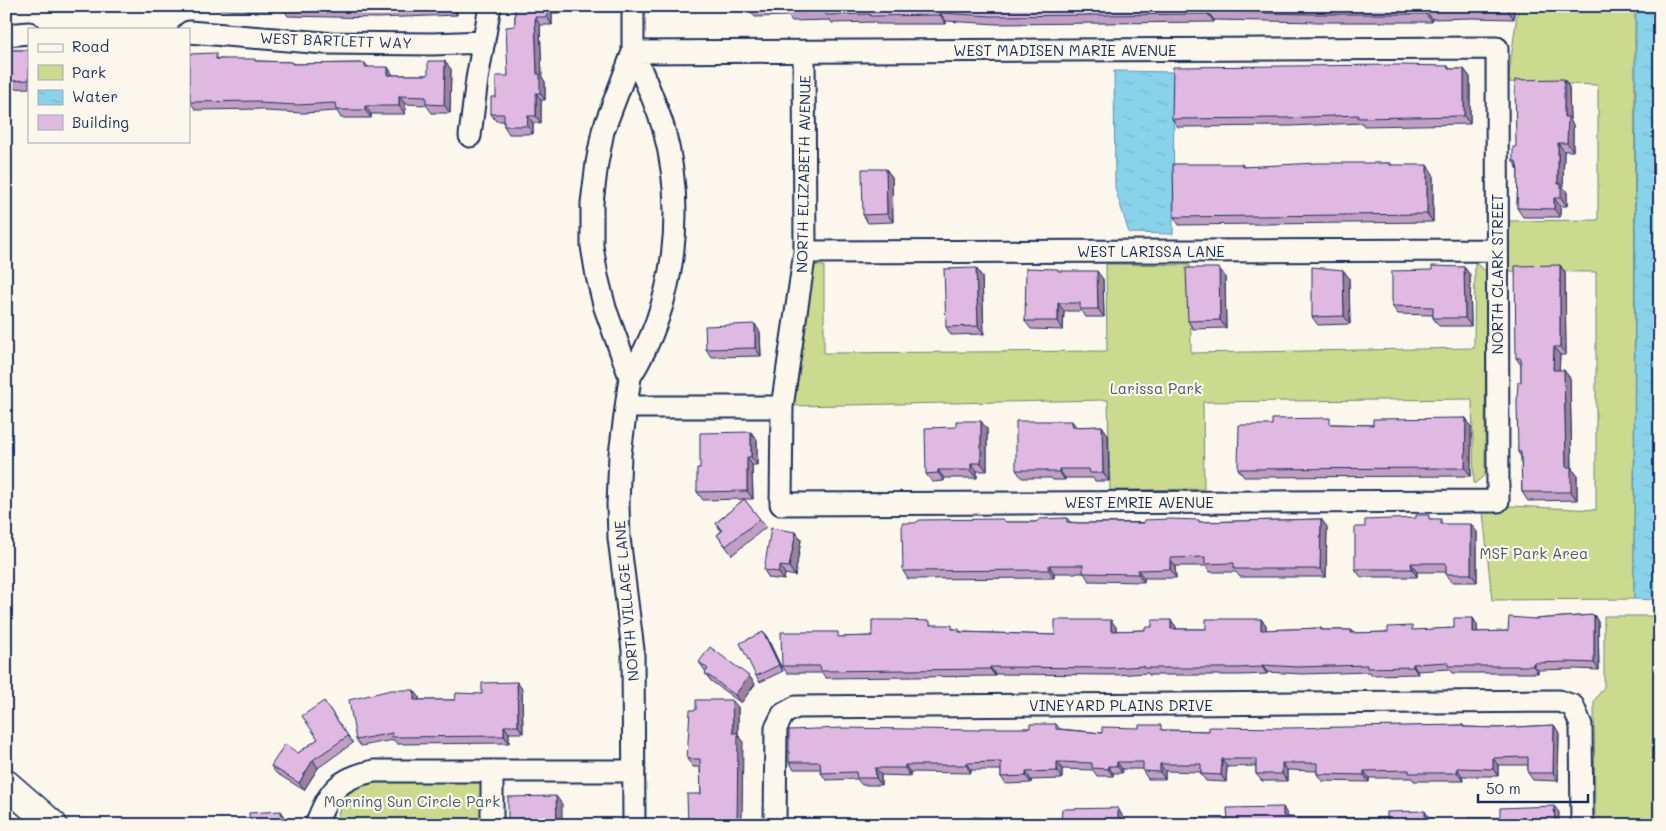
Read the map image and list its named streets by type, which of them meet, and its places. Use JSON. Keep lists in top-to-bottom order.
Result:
{
  "streets": {
    "street": [
      "WEST BARTLETT WAY",
      "WEST MADISEN MARIE AVENUE",
      "NORTH ELIZABETH AVENUE",
      "WEST LARISSA LANE",
      "NORTH CLARK STREET",
      "WEST EMRIE AVENUE",
      "NORTH VILLAGE LANE",
      "VINEYARD PLAINS DRIVE"
    ]
  },
  "crossings": [
    ["WEST MADISEN MARIE AVENUE", "NORTH ELIZABETH AVENUE"],
    ["WEST MADISEN MARIE AVENUE", "NORTH CLARK STREET"],
    ["WEST MADISEN MARIE AVENUE", "NORTH VILLAGE LANE"],
    ["NORTH ELIZABETH AVENUE", "WEST LARISSA LANE"],
    ["NORTH ELIZABETH AVENUE", "WEST EMRIE AVENUE"],
    ["WEST LARISSA LANE", "NORTH CLARK STREET"],
    ["NORTH CLARK STREET", "WEST EMRIE AVENUE"]
  ],
  "parks": ["Larissa Park", "MSF Park Area", "Morning Sun Circle Park"],
  "legend": [
    "Road",
    "Park",
    "Water",
    "Building"
  ],
  "scale_bar": "50 m"
}
